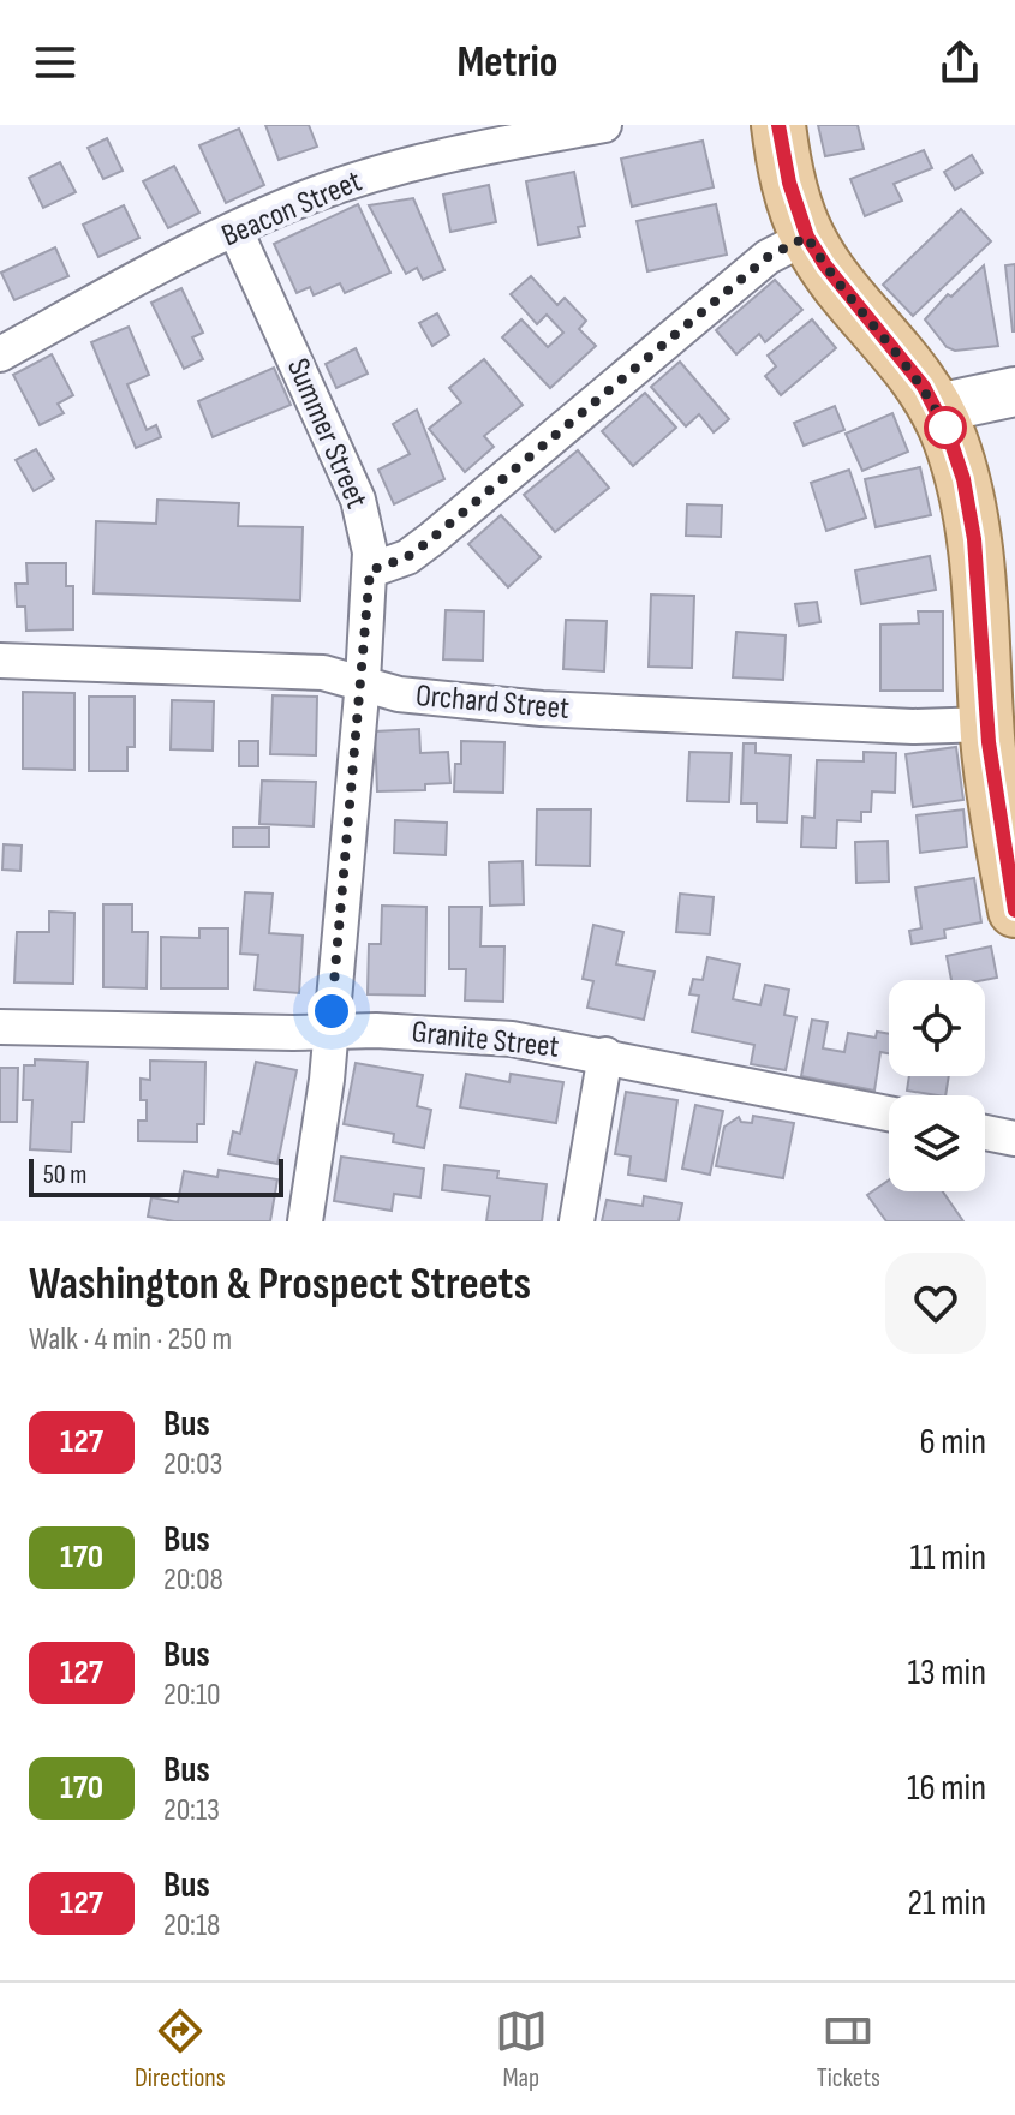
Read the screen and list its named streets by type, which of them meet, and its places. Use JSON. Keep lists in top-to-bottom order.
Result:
{
  "streets": {
    "street": [
      "Beacon Street",
      "Summer Street",
      "Orchard Street",
      "Granite Street"
    ]
  },
  "crossings": [
    ["Beacon Street", "Summer Street"],
    ["Summer Street", "Orchard Street"],
    ["Summer Street", "Granite Street"]
  ],
  "lines": ["bus line 127"],
  "scale_bar": "50 m",
  "page": {
    "header": "Metrio",
    "scale": "50 m",
    "heading": ["Washington & Prospect Streets", "Walk · 4 min · 250 m"],
    "list": [
      {
        "mark": "127",
        "name": "Bus",
        "note": "20:03",
        "value": "6 min"
      },
      {
        "mark": "170",
        "name": "Bus",
        "note": "20:08",
        "value": "11 min"
      },
      {
        "mark": "127",
        "name": "Bus",
        "note": "20:10",
        "value": "13 min"
      },
      {
        "mark": "170",
        "name": "Bus",
        "note": "20:13",
        "value": "16 min"
      },
      {
        "mark": "127",
        "name": "Bus",
        "note": "20:18",
        "value": "21 min"
      }
    ],
    "tabs": ["Directions", "Map", "Tickets"]
  }
}
